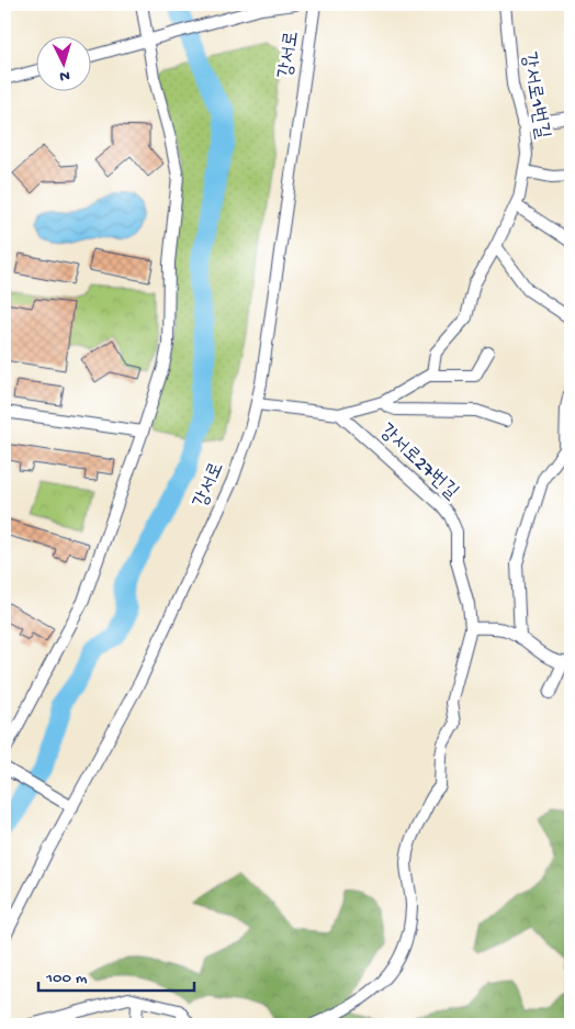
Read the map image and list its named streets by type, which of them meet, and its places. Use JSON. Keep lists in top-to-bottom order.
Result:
{
  "streets": {
    "street": ["강서로", "강서로1번길", "강서로27번길"]
  },
  "scale_bar": "100 m",
  "north": "bottom"
}
